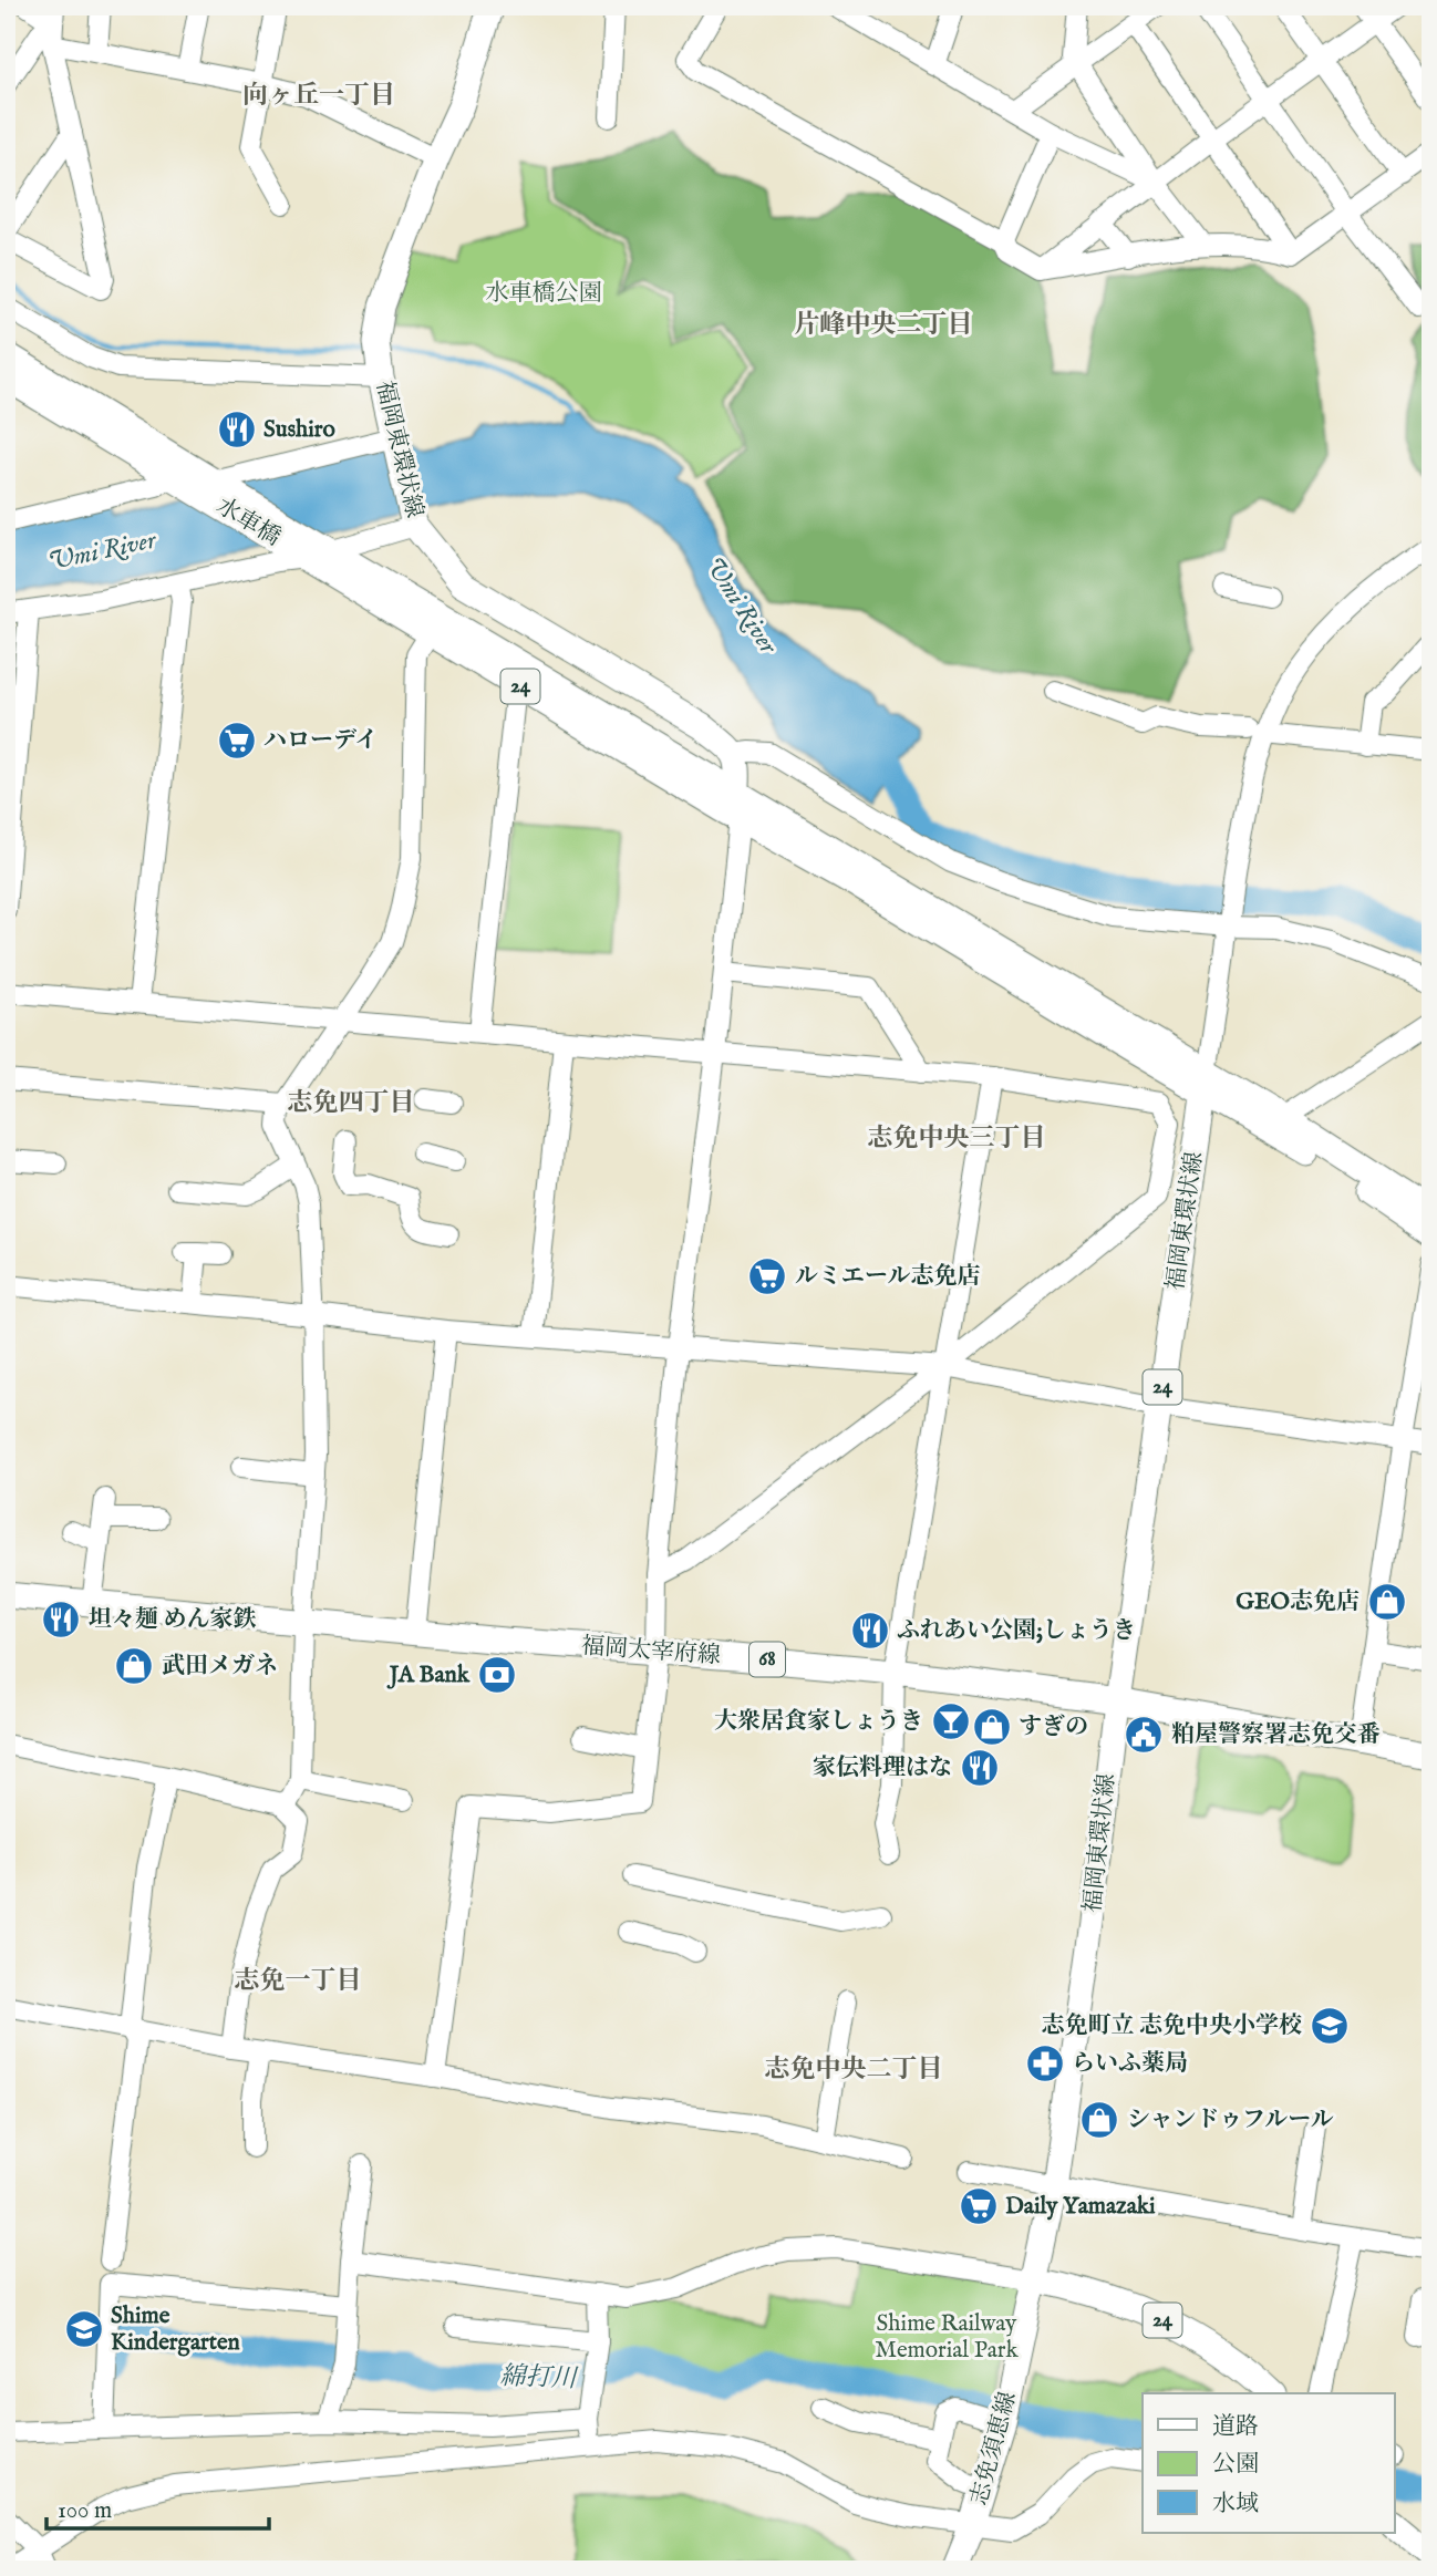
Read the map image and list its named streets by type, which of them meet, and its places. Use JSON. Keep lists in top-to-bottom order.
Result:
{
  "streets": {
    "main road": [
      "福岡東環状線",
      "水車橋",
      "24",
      "福岡太宰府線",
      "68",
      "志免須恵線"
    ]
  },
  "crossings": [
    ["福岡東環状線", "24"],
    ["福岡東環状線", "福岡太宰府線"],
    ["福岡東環状線", "志免須恵線"],
    ["水車橋", "24"],
    ["24", "志免須恵線"]
  ],
  "districts": [
    "向ヶ丘一丁目",
    "片峰中央二丁目",
    "志免四丁目",
    "志免中央三丁目",
    "志免一丁目",
    "志免中央二丁目"
  ],
  "water": ["Umi River", "綿打川"],
  "parks": ["水車橋公園", "Shime Railway Memorial Park"],
  "places": {
    "restaurant": [
      "Sushiro",
      "坦々麺 めん家鉄",
      "ふれあい公園;しょうき",
      "家伝料理はな"
    ],
    "supermarket": ["ハローデイ", "ルミエール志免店", "Daily Yamazaki"],
    "shop": [
      "GEO志免店",
      "武田メガネ",
      "すぎの",
      "シャンドゥフルール"
    ],
    "bank": ["JA Bank"],
    "bar": ["大衆居食家しょうき"],
    "public building": ["粕屋警察署志免交番"],
    "school or university": ["志免町立 志免中央小学校", "Shime Kindergarten"],
    "pharmacy": ["らいふ薬局"]
  },
  "legend": ["道路", "公園", "水域"],
  "scale_bar": "100 m"
}
